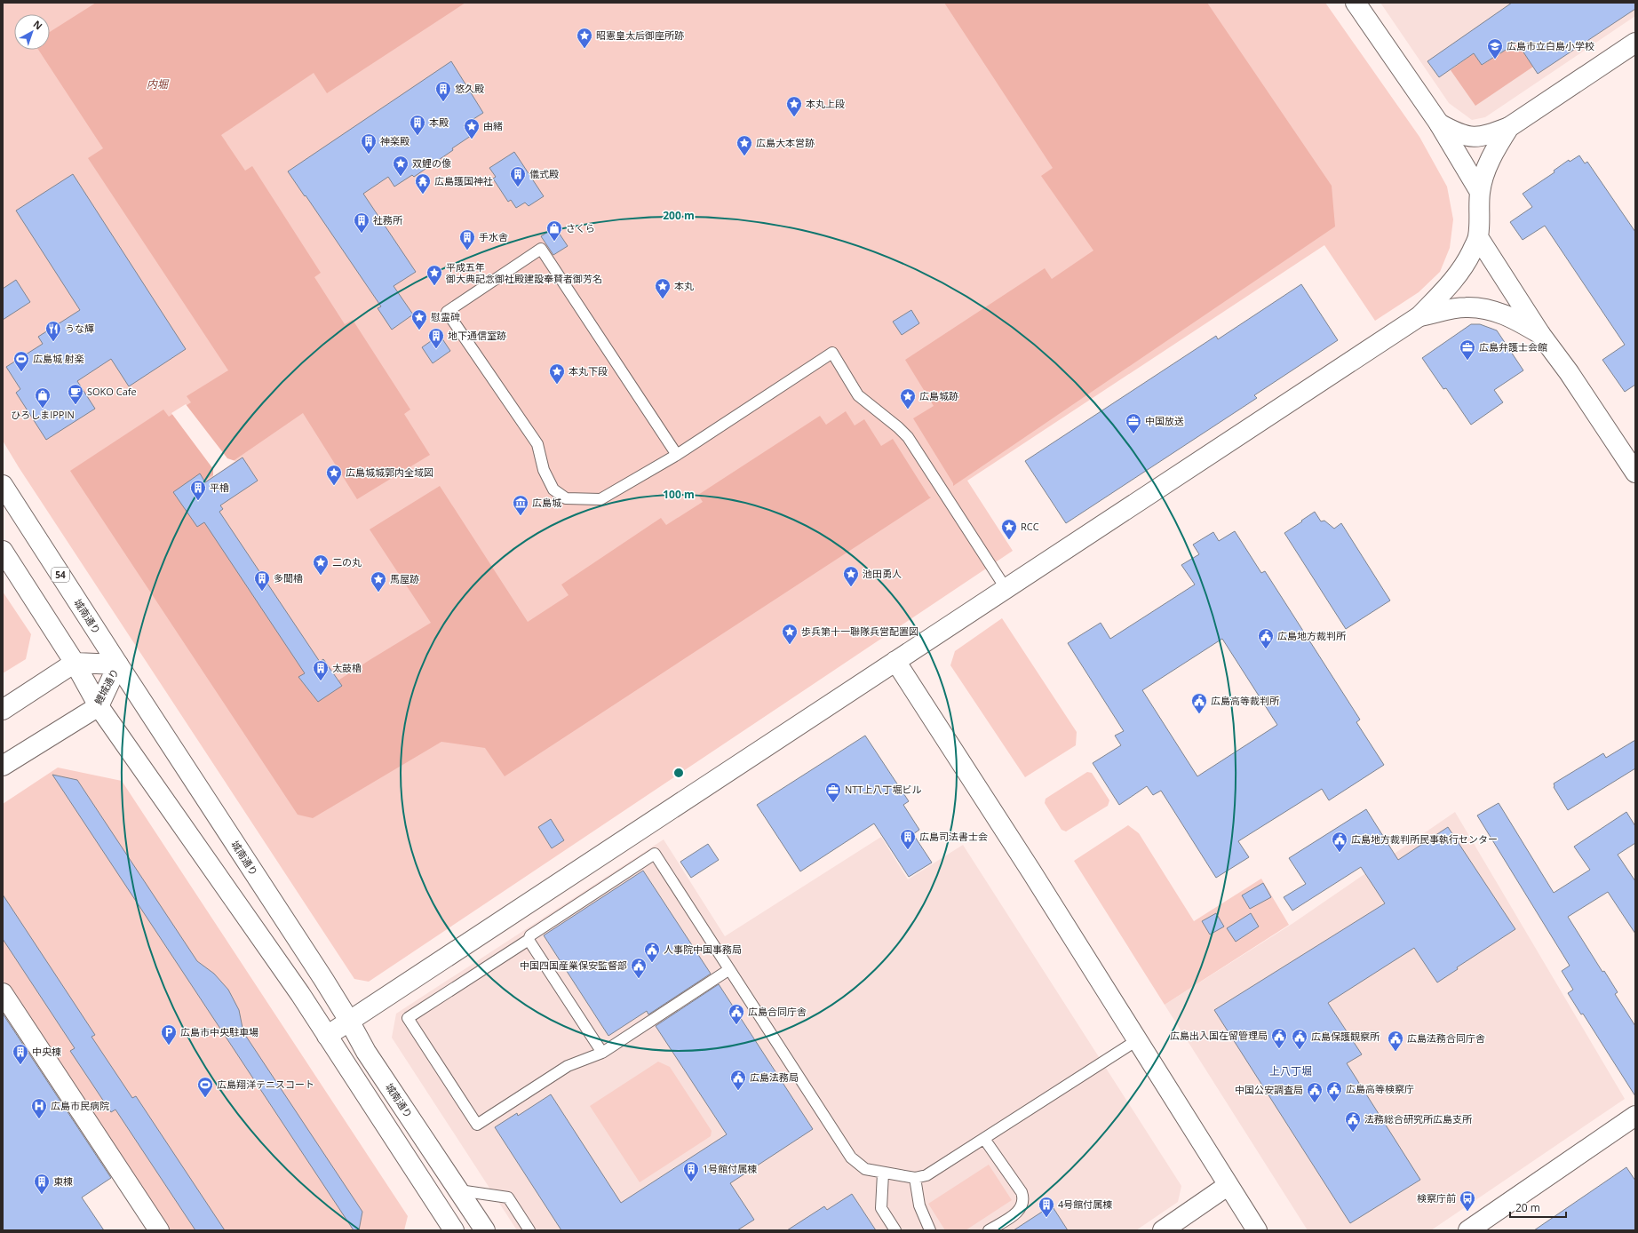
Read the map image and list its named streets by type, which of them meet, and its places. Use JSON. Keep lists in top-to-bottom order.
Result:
{
  "streets": {
    "main road": ["54", "城南通り", "鯉城通り"]
  },
  "crossings": [
    ["城南通り", "鯉城通り"]
  ],
  "districts": ["上八丁堀"],
  "water": ["内堀"],
  "places": {
    "place": [
      "昭憲皇太后御座所跡",
      "本丸上段",
      "由緒",
      "広島大本営跡",
      "双鯉の像",
      "平成五年 御大典記念御社殿建設奉賛者御芳名",
      "本丸",
      "慰霊碑",
      "本丸下段",
      "広島城跡",
      "広島城城郭内全域図",
      "RCC",
      "二の丸",
      "池田勇人",
      "馬屋跡",
      "歩兵第十一聯隊兵営配置図"
    ],
    "school or university": ["広島市立白島小学校"],
    "building": [
      "悠久殿",
      "本殿",
      "神楽殿",
      "儀式殿",
      "社務所",
      "手水舎",
      "地下通信室跡",
      "平櫓",
      "多聞櫓",
      "太鼓櫓",
      "広島司法書士会",
      "中央棟",
      "1号館付属棟",
      "東棟",
      "4号館付属棟"
    ],
    "temple": ["広島護国神社"],
    "shop": ["さくら", "ひろしまIPPIN"],
    "restaurant": ["うな輝"],
    "office": ["広島弁護士会館", "中国放送", "NTT上八丁堀ビル"],
    "sports": ["広島城 射楽", "広島翔洋テニスコート"],
    "cafe": ["SOKO Cafe"],
    "museum": ["広島城"],
    "public building": [
      "広島地方裁判所",
      "広島高等裁判所",
      "広島地方裁判所民事執行センター",
      "人事院中国事務局",
      "中国四国産業保安監督部",
      "広島合同庁舎",
      "広島出入国在留管理局",
      "広島保護観察所",
      "広島法務合同庁舎",
      "広島法務局",
      "広島高等検察庁",
      "中国公安調査局",
      "法務総合研究所広島支所"
    ],
    "parking": ["広島市中央駐車場"],
    "hospital": ["広島市民病院"],
    "bus stop": ["検察庁前"]
  },
  "scale_bar": "20 m",
  "north": "top right",
  "rings": ["200 m", "100 m"]
}
